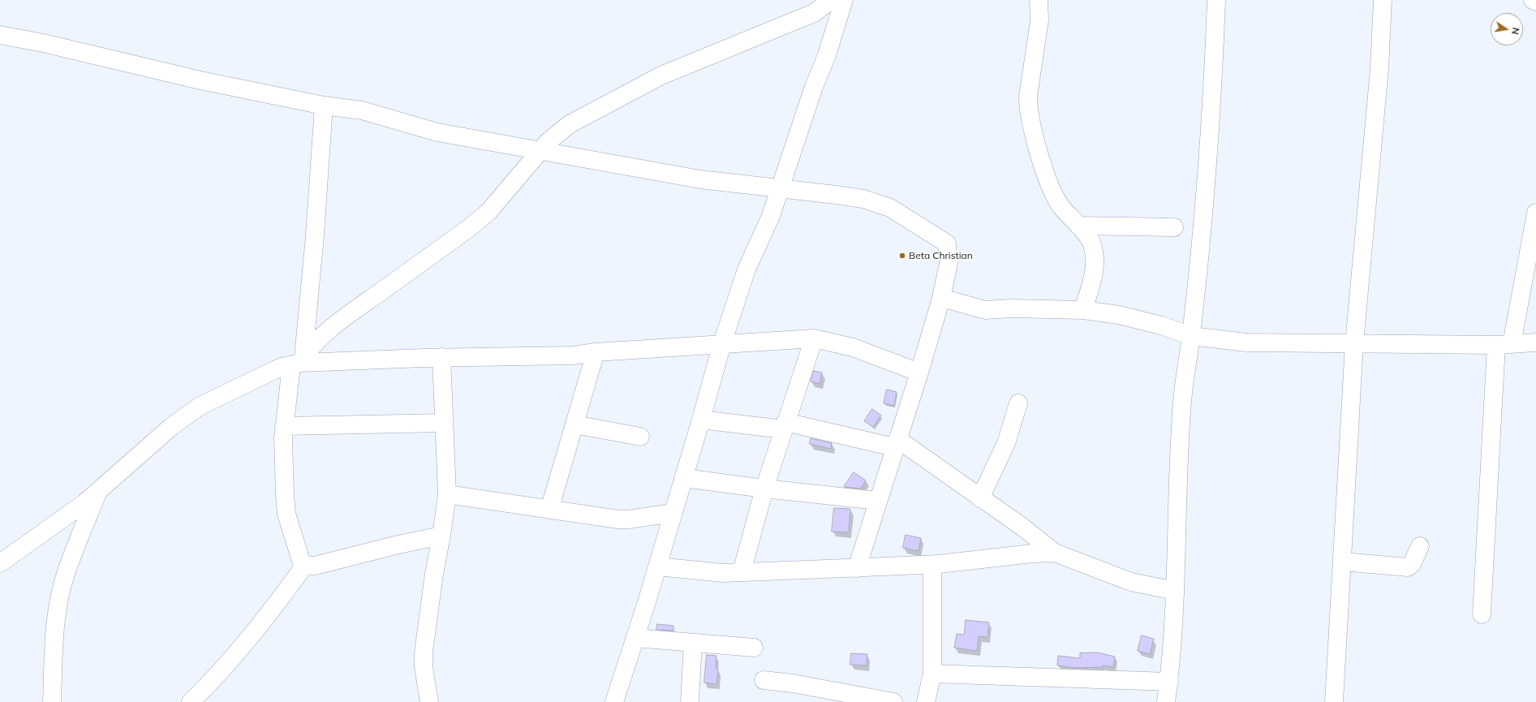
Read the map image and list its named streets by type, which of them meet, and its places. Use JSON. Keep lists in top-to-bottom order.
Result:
{
  "places": ["Beta Christian"],
  "north": "right"
}
